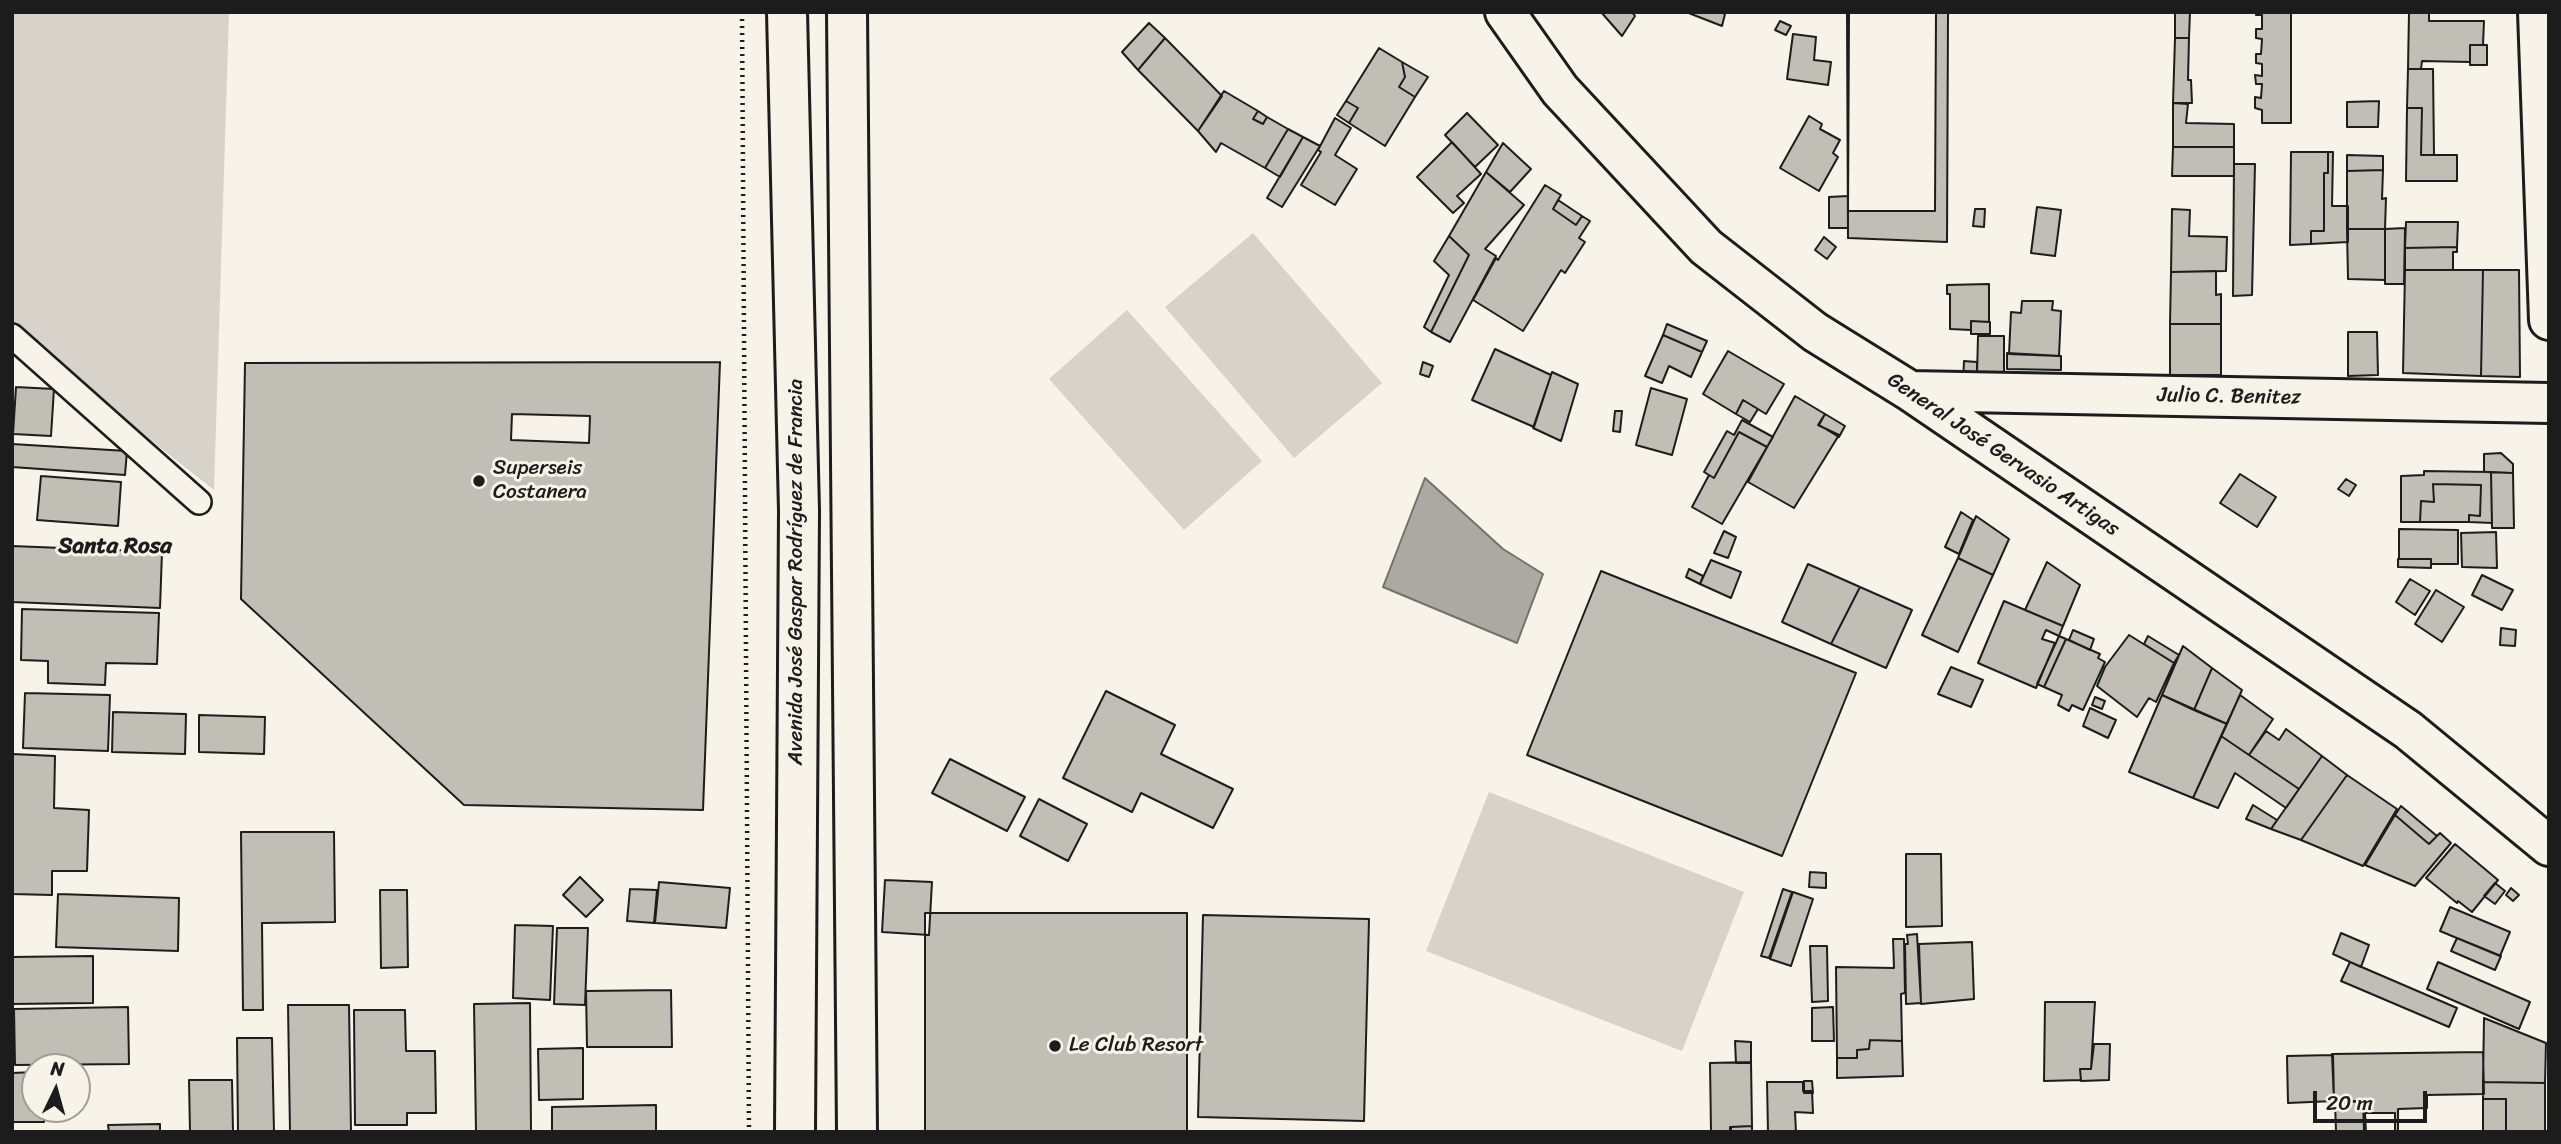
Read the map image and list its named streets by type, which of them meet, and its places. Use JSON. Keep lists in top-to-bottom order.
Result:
{
  "streets": {
    "main road": ["Julio C. Benitez", "General José Gervasio Artigas", "Avenida José Gaspar Rodríguez de Francia"]
  },
  "crossings": [
    ["Julio C. Benitez", "General José Gervasio Artigas"]
  ],
  "districts": ["Santa Rosa"],
  "places": ["Superseis Costanera", "Le Club Resort"],
  "scale_bar": "20 m",
  "north": "top"
}
